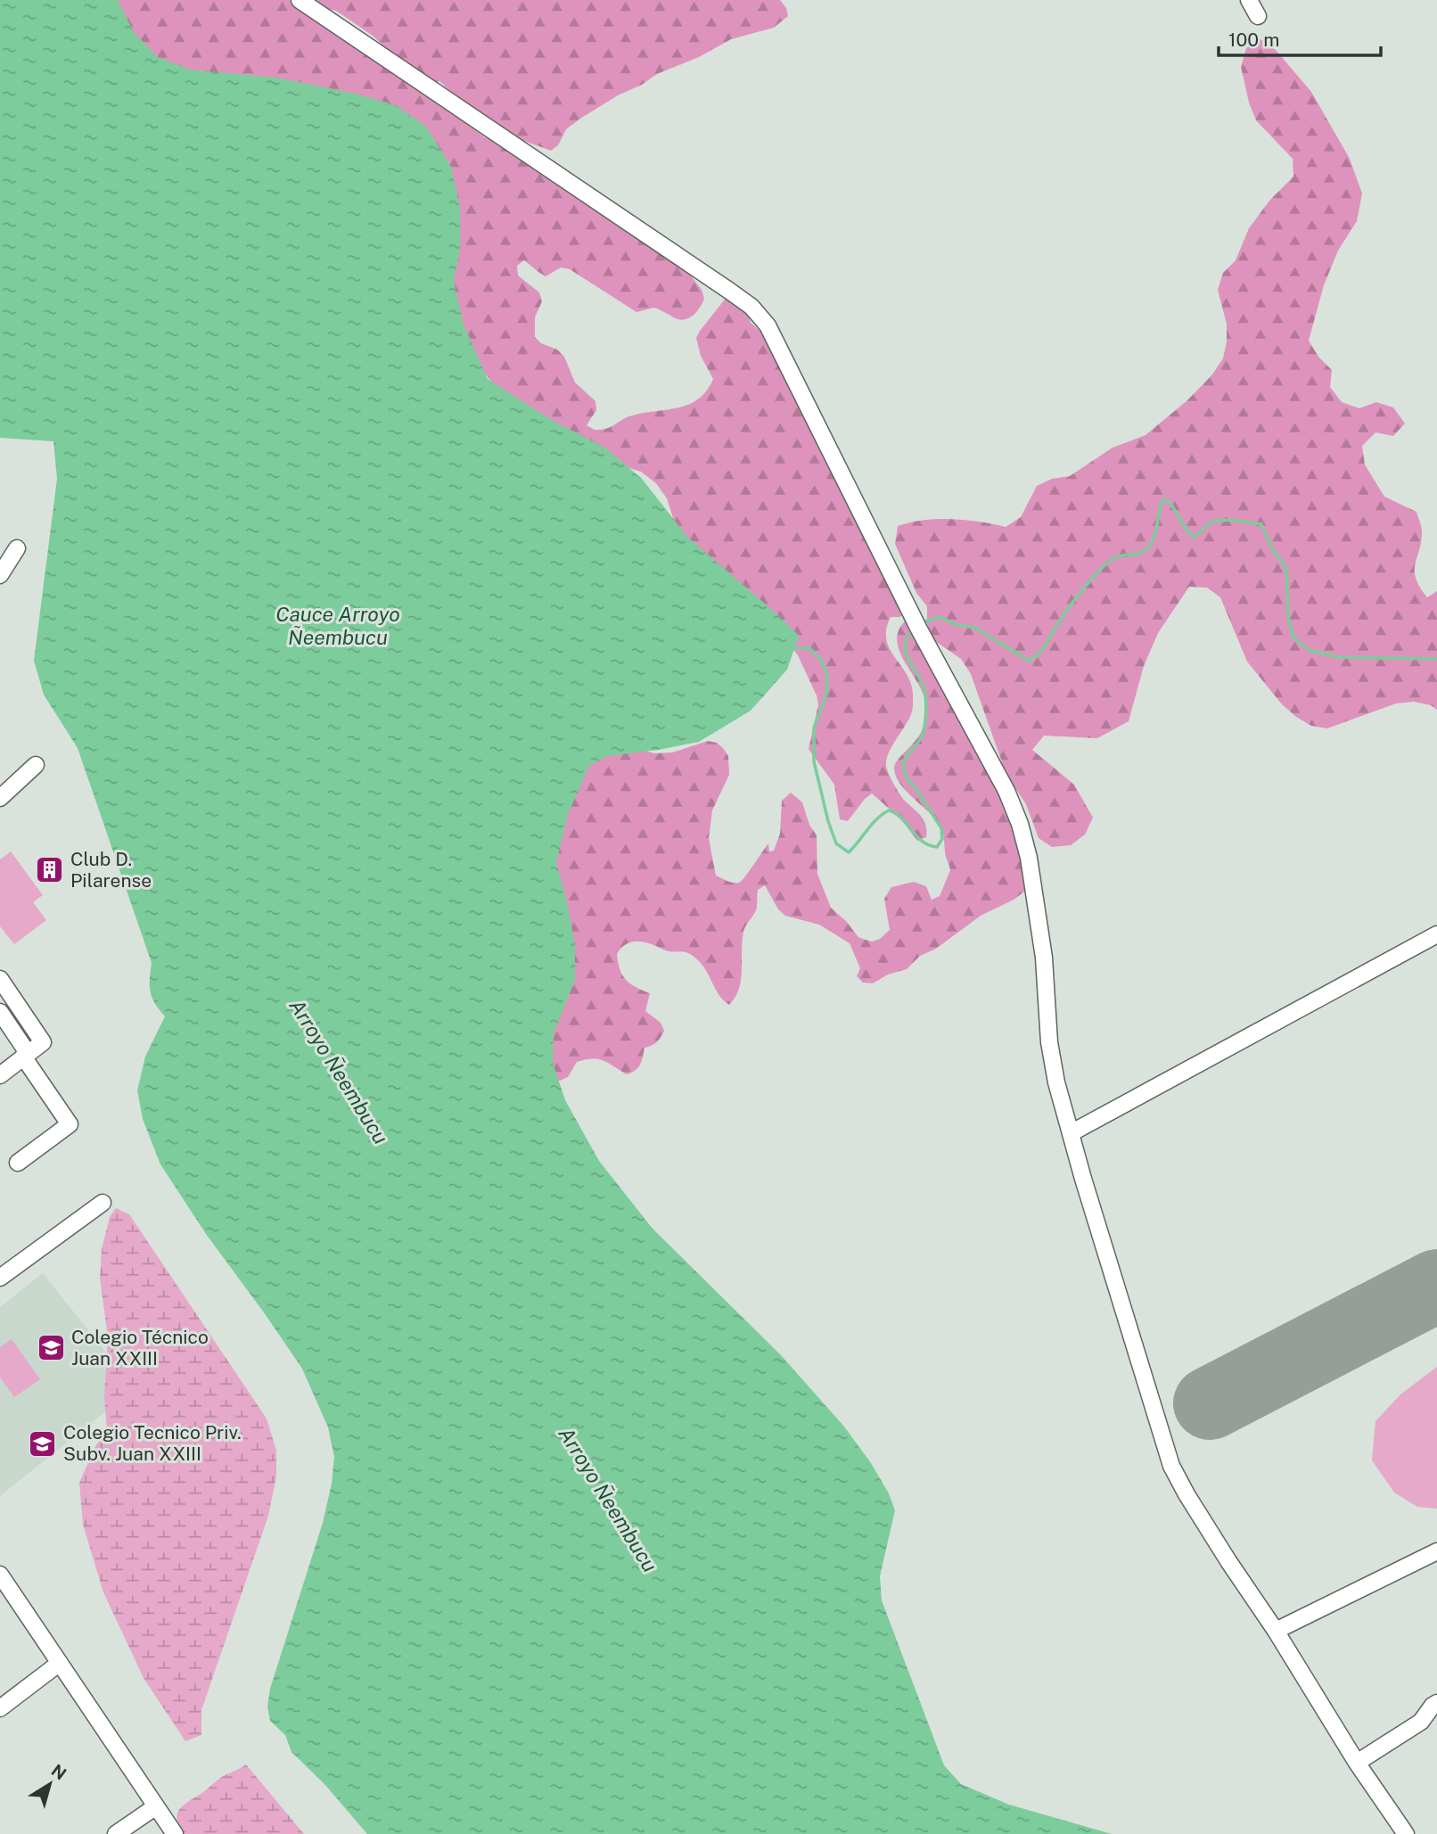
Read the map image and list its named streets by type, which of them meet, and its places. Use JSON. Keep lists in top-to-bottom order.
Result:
{
  "water": ["Cauce Arroyo Ñeembucu", "Arroyo Ñeembucu"],
  "places": {
    "building": ["Club D. Pilarense"],
    "school or university": ["Colegio Técnico Juan XXIII", "Colegio Tecnico Priv. Subv. Juan XXIII"]
  },
  "scale_bar": "100 m",
  "north": "top right"
}
